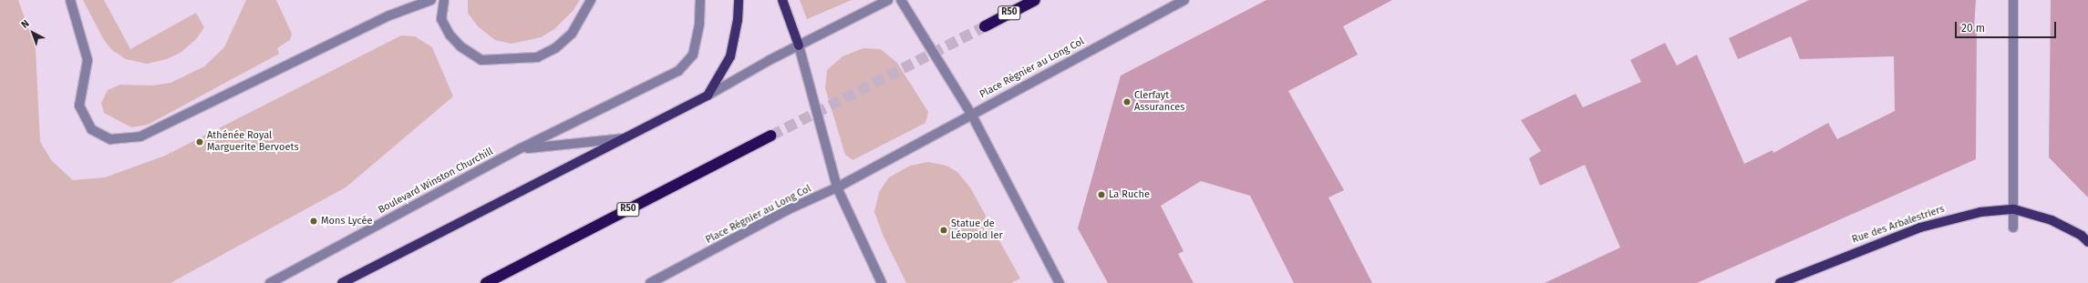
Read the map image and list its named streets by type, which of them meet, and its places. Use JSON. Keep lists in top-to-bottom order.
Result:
{
  "streets": {
    "highway": ["R50"],
    "main road": ["Rue des Arbalestriers"],
    "street": ["Place Régnier au Long Col", "Boulevard Winston Churchill"]
  },
  "places": [
    "Clerfayt Assurances",
    "Athénée Royal Marguerite Bervoets",
    "La Ruche",
    "Mons Lycée",
    "Statue de Léopold Ier"
  ],
  "scale_bar": "20 m",
  "north": "top left"
}
